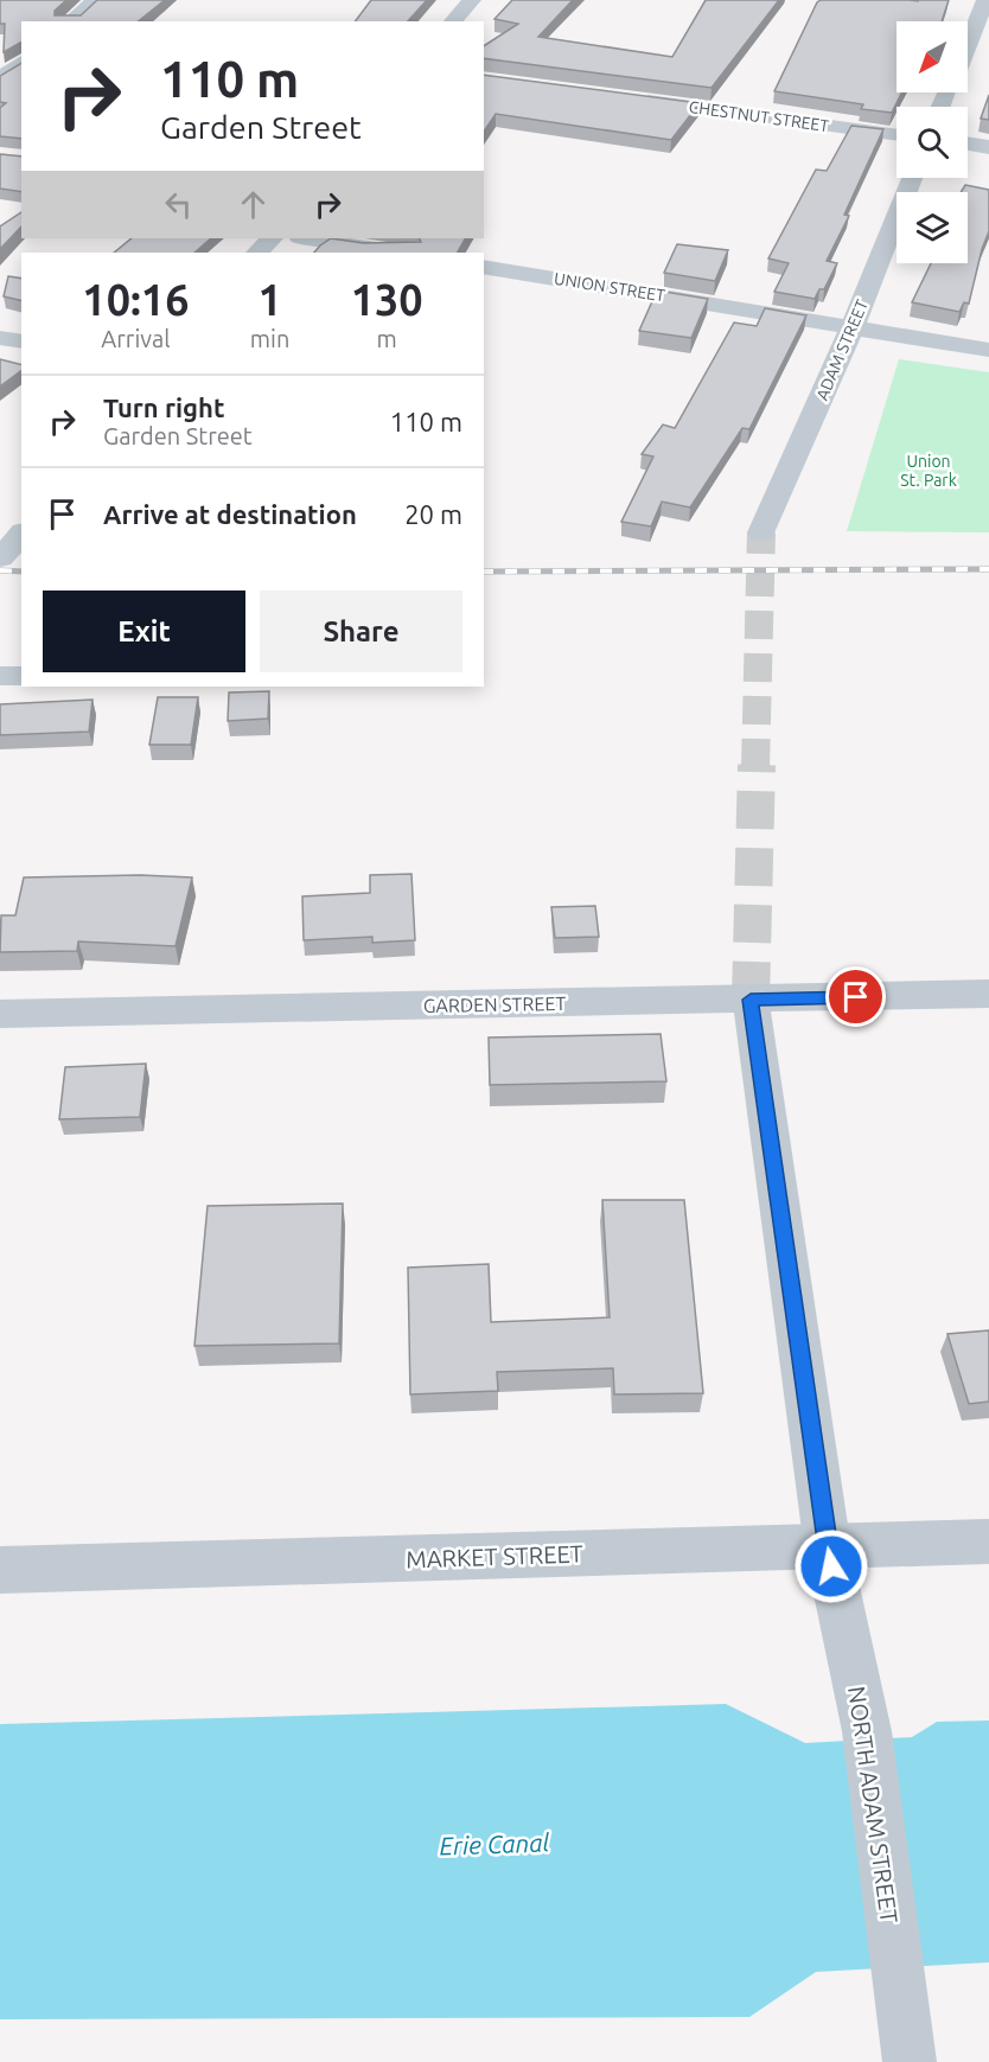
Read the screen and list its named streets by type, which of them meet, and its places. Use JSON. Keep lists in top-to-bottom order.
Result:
{
  "streets": {
    "street": [
      "CHESTNUT STREET",
      "UNION STREET",
      "ADAM STREET",
      "GARDEN STREET",
      "MARKET STREET",
      "NORTH ADAM STREET"
    ]
  },
  "crossings": [
    ["UNION STREET", "ADAM STREET"],
    ["MARKET STREET", "NORTH ADAM STREET"]
  ],
  "water": ["Erie Canal"],
  "parks": ["Union St. Park"],
  "north": "bottom left",
  "page": {
    "turn": ["110 m", "Garden Street"],
    "eta": [
      "10:16",
      "Arrival",
      "1",
      "min",
      "130",
      "m"
    ],
    "list": [
      {
        "name": "Turn right",
        "note": "Garden Street",
        "value": "110 m"
      },
      {
        "name": "Arrive at destination",
        "value": "20 m"
      }
    ],
    "buttons": ["Exit", "Share"]
  }
}
